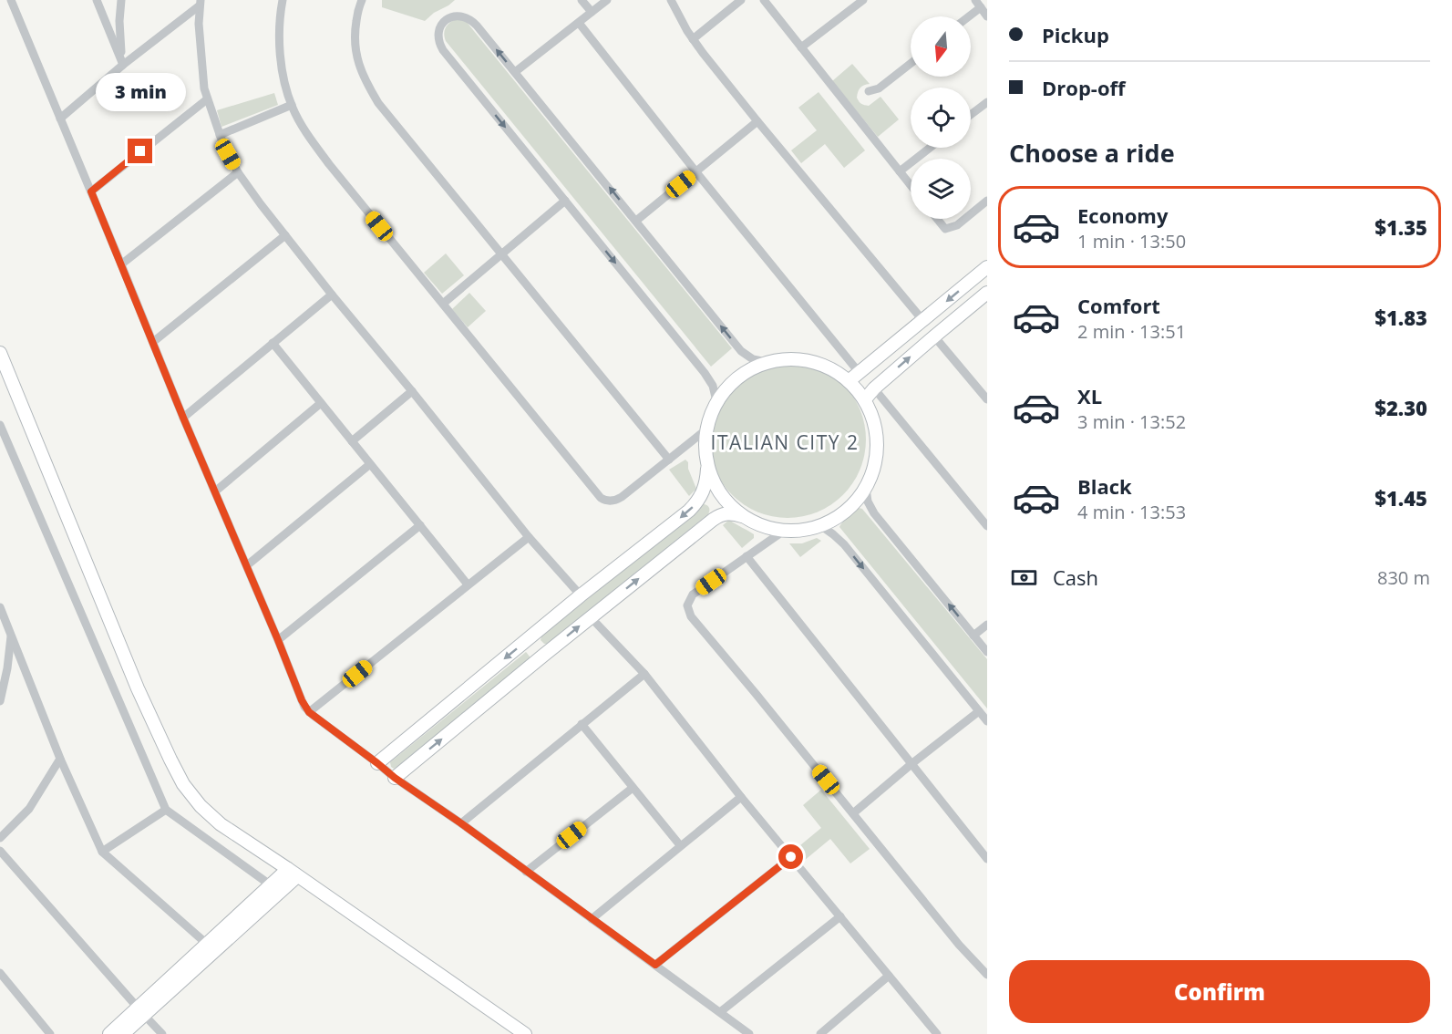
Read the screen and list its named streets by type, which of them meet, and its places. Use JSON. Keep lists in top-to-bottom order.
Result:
{
  "districts": ["ITALIAN CITY 2"],
  "north": "bottom",
  "page": {
    "banner": ["Pickup", "Drop-off"],
    "bubble": "3 min",
    "heading": "Choose a ride",
    "list": [
      {
        "name": "Economy",
        "note": "1 min · 13:50",
        "value": "$1.35"
      },
      {
        "name": "Comfort",
        "note": "2 min · 13:51",
        "value": "$1.83"
      },
      {
        "name": "XL",
        "note": "3 min · 13:52",
        "value": "$2.30"
      },
      {
        "name": "Black",
        "note": "4 min · 13:53",
        "value": "$1.45"
      }
    ],
    "pay": ["Cash", "830 m"],
    "buttons": "Confirm"
  }
}
